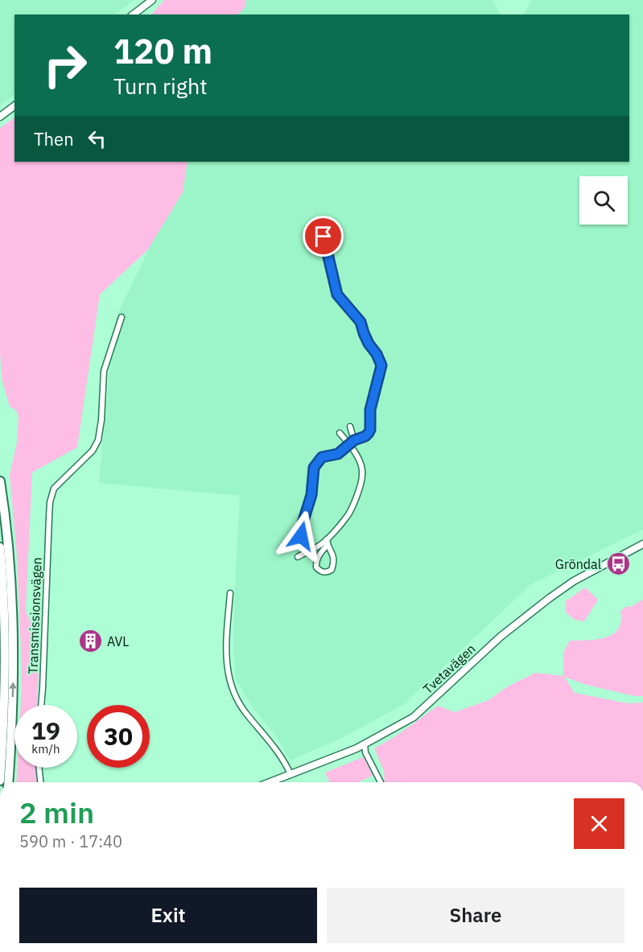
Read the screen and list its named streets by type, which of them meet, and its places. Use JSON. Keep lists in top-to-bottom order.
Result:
{
  "streets": {
    "main road": ["Tvetavägen"],
    "street": ["Transmissionsvägen"]
  },
  "places": {
    "bus stop": ["Gröndal"],
    "building": ["AVL"]
  },
  "page": {
    "turn": ["120 m", "Turn right"],
    "then": "Then",
    "speed": "19 km/h",
    "limit": "30",
    "heading": ["2 min", "590 m · 17:40"],
    "buttons": ["Exit", "Share"]
  }
}
